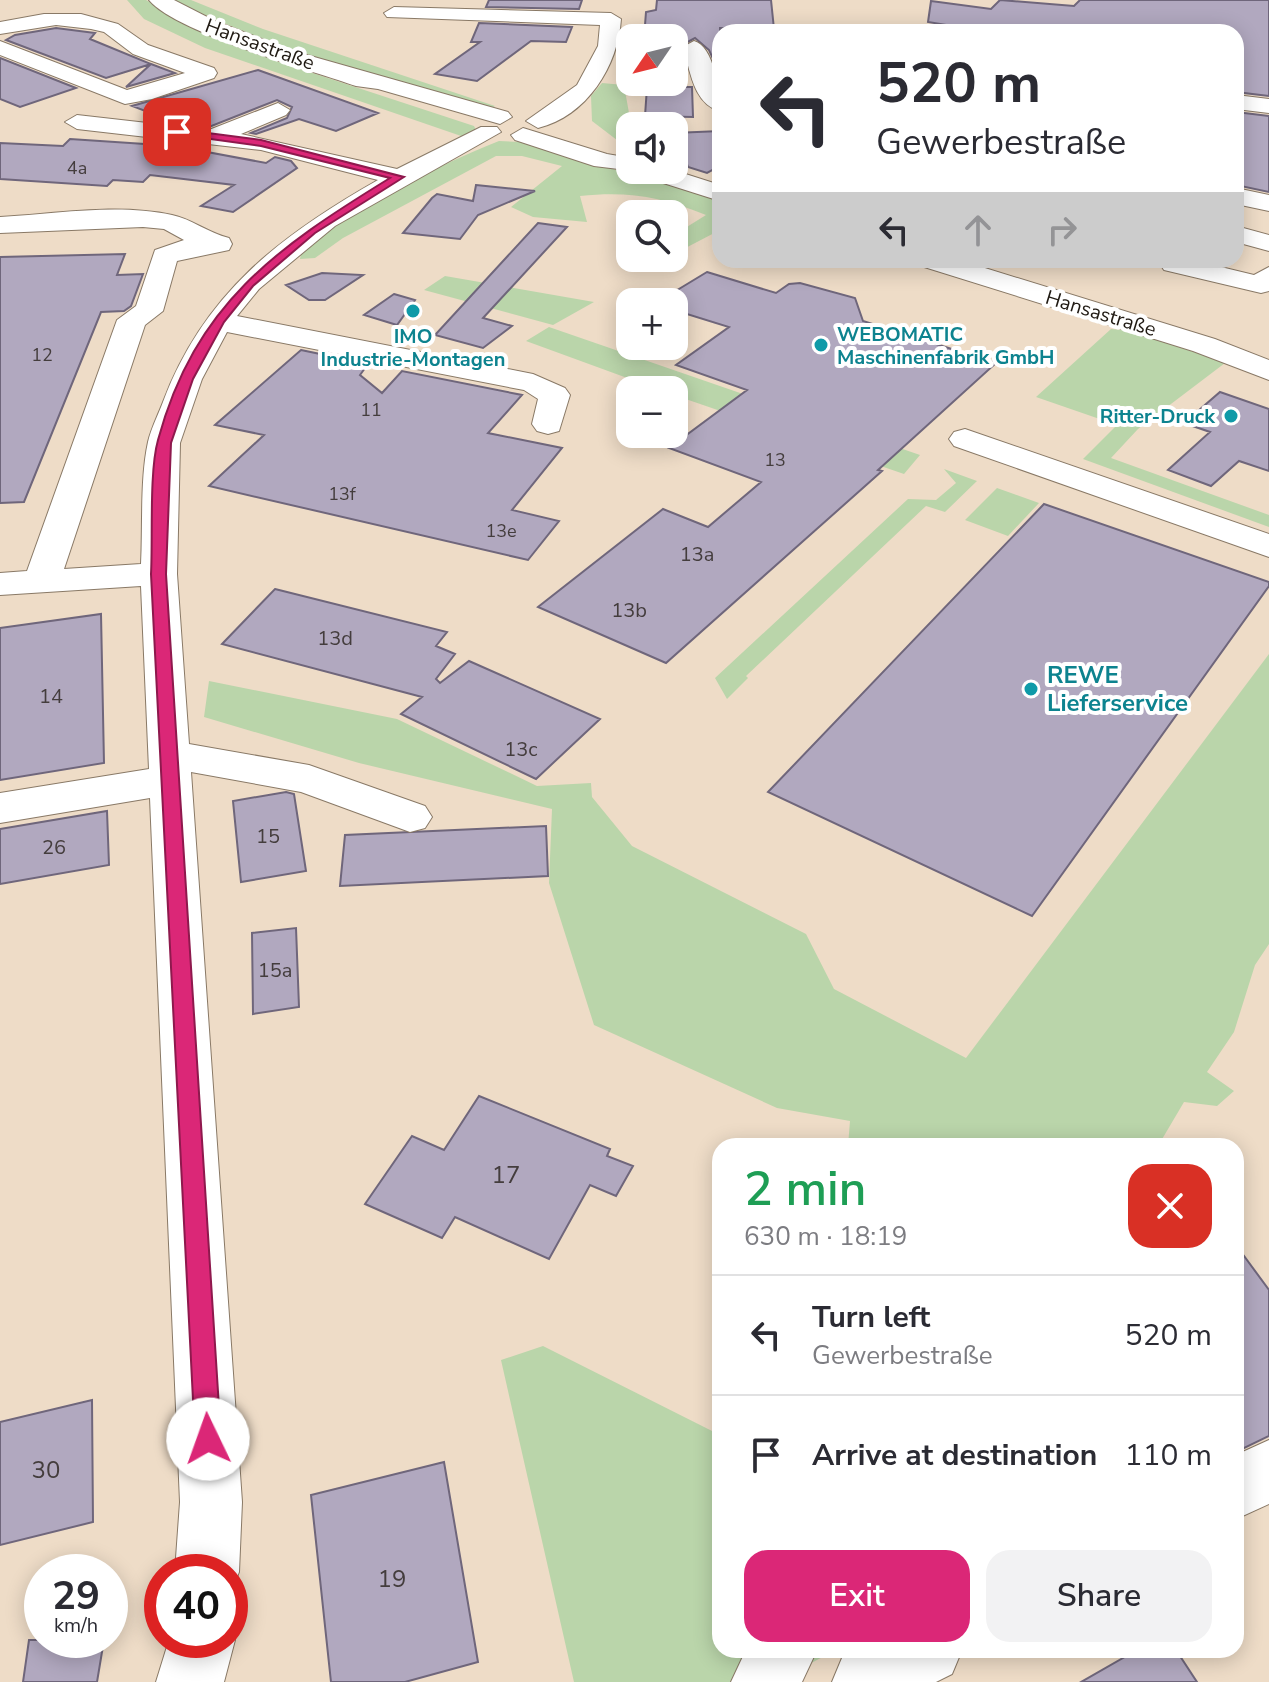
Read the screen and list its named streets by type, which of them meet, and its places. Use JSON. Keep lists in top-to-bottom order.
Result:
{
  "streets": {
    "street": ["Hansastraße"]
  },
  "places": [
    "IMO Industrie-Montagen",
    "WEBOMATIC Maschinenfabrik GmbH",
    "Ritter-Druck",
    "REWE Lieferservice"
  ],
  "house_numbers": [
    "4a",
    "12",
    "11",
    "13",
    "13f",
    "13e",
    "13a",
    "13b",
    "13d",
    "14",
    "13c",
    "15",
    "26",
    "15a",
    "17",
    "30",
    "19"
  ],
  "north": "bottom left",
  "page": {
    "map_buttons": ["+", "−"],
    "turn": ["520 m", "Gewerbestraße"],
    "heading": ["2 min", "630 m · 18:19"],
    "list": [
      {
        "name": "Turn left",
        "note": "Gewerbestraße",
        "value": "520 m"
      },
      {
        "name": "Arrive at destination",
        "value": "110 m"
      }
    ],
    "buttons": ["Exit", "Share"],
    "speed": "29 km/h",
    "limit": "40"
  }
}
